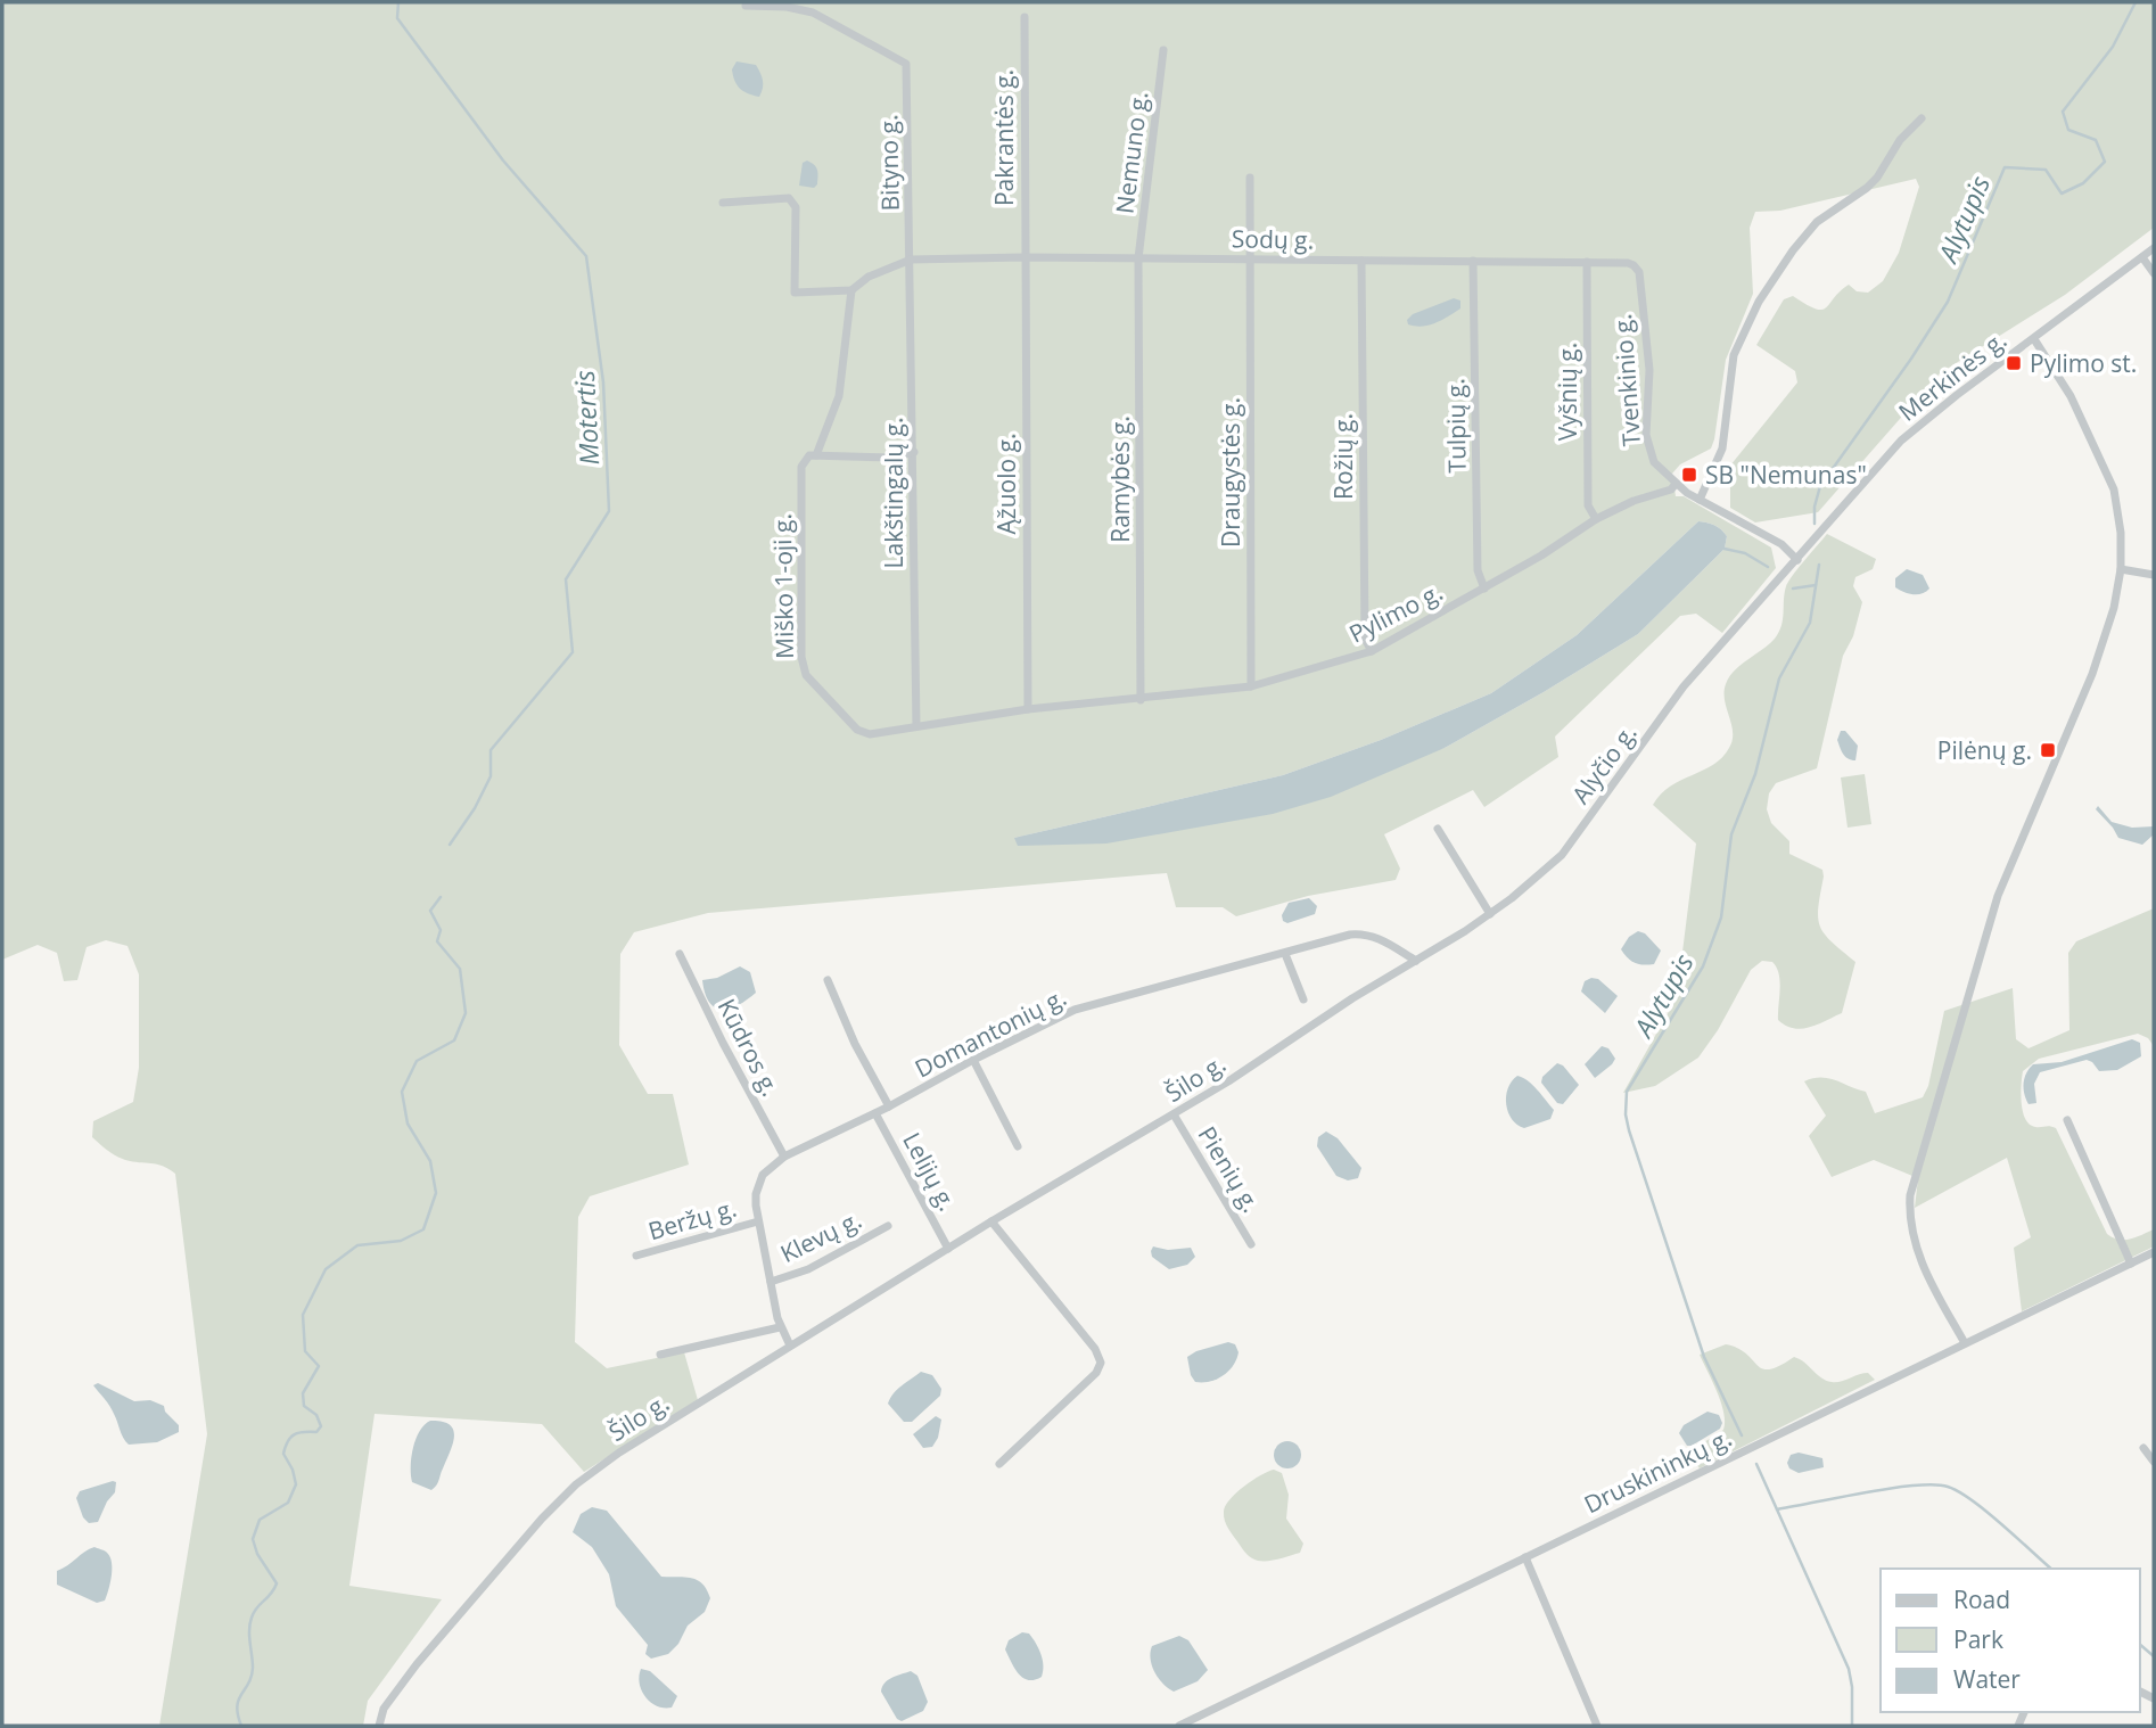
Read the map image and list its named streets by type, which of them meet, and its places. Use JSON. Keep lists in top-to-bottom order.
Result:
{
  "streets": {
    "street": [
      "Pakrantės g.",
      "Nemuno g.",
      "Bityno g.",
      "Sodų g.",
      "Merkinės g.",
      "Tvenkinio g.",
      "Vyšnių g.",
      "Tulpių g.",
      "Rožių g.",
      "Draugystės g.",
      "Ramybės g.",
      "Ąžuolo g.",
      "Lakštingalų g.",
      "Miško 1-oji g.",
      "Pylimo g.",
      "Alyčio g.",
      "Domantonių g.",
      "Kūdros g.",
      "Šilo g.",
      "Pienių g.",
      "Lelijų g.",
      "Beržų g.",
      "Klevų g.",
      "Druskininkų g."
    ]
  },
  "crossings": [
    ["Pakrantės g.", "Sodų g."],
    ["Pakrantės g.", "Ąžuolo g."],
    ["Nemuno g.", "Sodų g."],
    ["Nemuno g.", "Ramybės g."],
    ["Bityno g.", "Sodų g."],
    ["Bityno g.", "Lakštingalų g."],
    ["Sodų g.", "Tvenkinio g."],
    ["Sodų g.", "Vyšnių g."],
    ["Sodų g.", "Tulpių g."],
    ["Sodų g.", "Rožių g."],
    ["Sodų g.", "Draugystės g."],
    ["Sodų g.", "Ramybės g."],
    ["Sodų g.", "Ąžuolo g."],
    ["Sodų g.", "Lakštingalų g."],
    ["Merkinės g.", "Alyčio g."],
    ["Tvenkinio g.", "Pylimo g."],
    ["Vyšnių g.", "Pylimo g."],
    ["Tulpių g.", "Pylimo g."],
    ["Rožių g.", "Pylimo g."],
    ["Draugystės g.", "Pylimo g."],
    ["Ramybės g.", "Pylimo g."],
    ["Ąžuolo g.", "Pylimo g."],
    ["Lakštingalų g.", "Miško 1-oji g."],
    ["Lakštingalų g.", "Pylimo g."],
    ["Miško 1-oji g.", "Pylimo g."],
    ["Alyčio g.", "Domantonių g."],
    ["Alyčio g.", "Šilo g."],
    ["Domantonių g.", "Kūdros g."],
    ["Domantonių g.", "Šilo g."],
    ["Domantonių g.", "Lelijų g."],
    ["Domantonių g.", "Beržų g."],
    ["Domantonių g.", "Klevų g."],
    ["Šilo g.", "Pienių g."],
    ["Šilo g.", "Lelijų g."]
  ],
  "water": ["Alytupis", "Motertis"],
  "places": {
    "transit": ["Pylimo st.", "SB \"Nemunas\"", "Pilėnų g."]
  },
  "legend": ["Road", "Park", "Water"]
}
